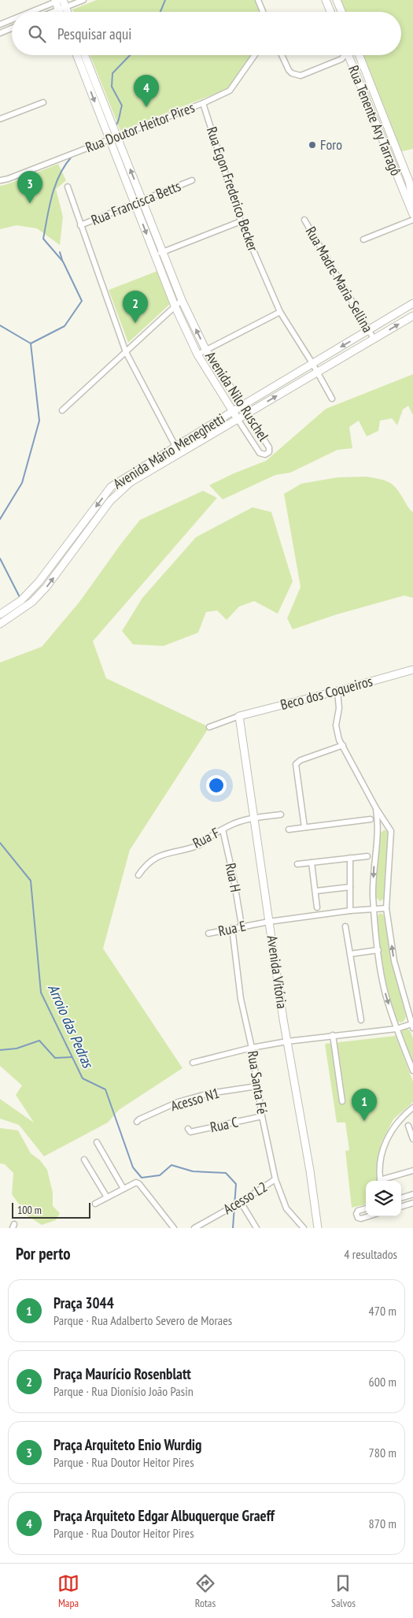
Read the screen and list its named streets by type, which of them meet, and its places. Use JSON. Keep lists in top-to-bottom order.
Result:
{
  "streets": {
    "street": [
      "Rua Tenente Ary Tarragô",
      "Rua Doutor Heitor Pires",
      "Rua Egon Frederico Becker",
      "Rua Francisca Betts",
      "Rua Madre Maria Sellina",
      "Avenida Nilo Ruschel",
      "Avenida Mário Meneghetti",
      "Beco dos Coqueiros",
      "Rua F",
      "Rua H",
      "Rua E",
      "Avenida Vitória",
      "Rua Santa Fé",
      "Acesso N1",
      "Rua C",
      "Acesso L2"
    ]
  },
  "crossings": [
    ["Rua Doutor Heitor Pires", "Rua Egon Frederico Becker"],
    ["Rua Doutor Heitor Pires", "Avenida Nilo Ruschel"],
    ["Rua Egon Frederico Becker", "Avenida Mário Meneghetti"],
    ["Rua Francisca Betts", "Avenida Nilo Ruschel"],
    ["Rua Madre Maria Sellina", "Avenida Mário Meneghetti"],
    ["Avenida Nilo Ruschel", "Avenida Mário Meneghetti"],
    ["Beco dos Coqueiros", "Avenida Vitória"],
    ["Rua F", "Rua H"],
    ["Rua F", "Avenida Vitória"],
    ["Rua H", "Rua E"],
    ["Rua E", "Avenida Vitória"],
    ["Rua E", "Rua Santa Fé"],
    ["Rua Santa Fé", "Acesso N1"],
    ["Rua Santa Fé", "Rua C"],
    ["Rua Santa Fé", "Acesso L2"]
  ],
  "water": ["Arroio das Pedras"],
  "places": ["Foro"],
  "scale_bar": "100 m",
  "page": {
    "search": "Pesquisar aqui",
    "pins": [
      "4",
      "3",
      "2",
      "1"
    ],
    "scale": "100 m",
    "heading": ["Por perto", "4 resultados"],
    "list": [
      {
        "mark": "1",
        "name": "Praça 3044",
        "note": "Parque · Rua Adalberto Severo de Moraes",
        "value": "470 m"
      },
      {
        "mark": "2",
        "name": "Praça Maurício Rosenblatt",
        "note": "Parque · Rua Dionísio João Pasin",
        "value": "600 m"
      },
      {
        "mark": "3",
        "name": "Praça Arquiteto Enio Wurdig",
        "note": "Parque · Rua Doutor Heitor Pires",
        "value": "780 m"
      },
      {
        "mark": "4",
        "name": "Praça Arquiteto Edgar Albuquerque Graeff",
        "note": "Parque · Rua Doutor Heitor Pires",
        "value": "870 m"
      }
    ],
    "nav": ["Mapa", "Rotas", "Salvos"]
  }
}
